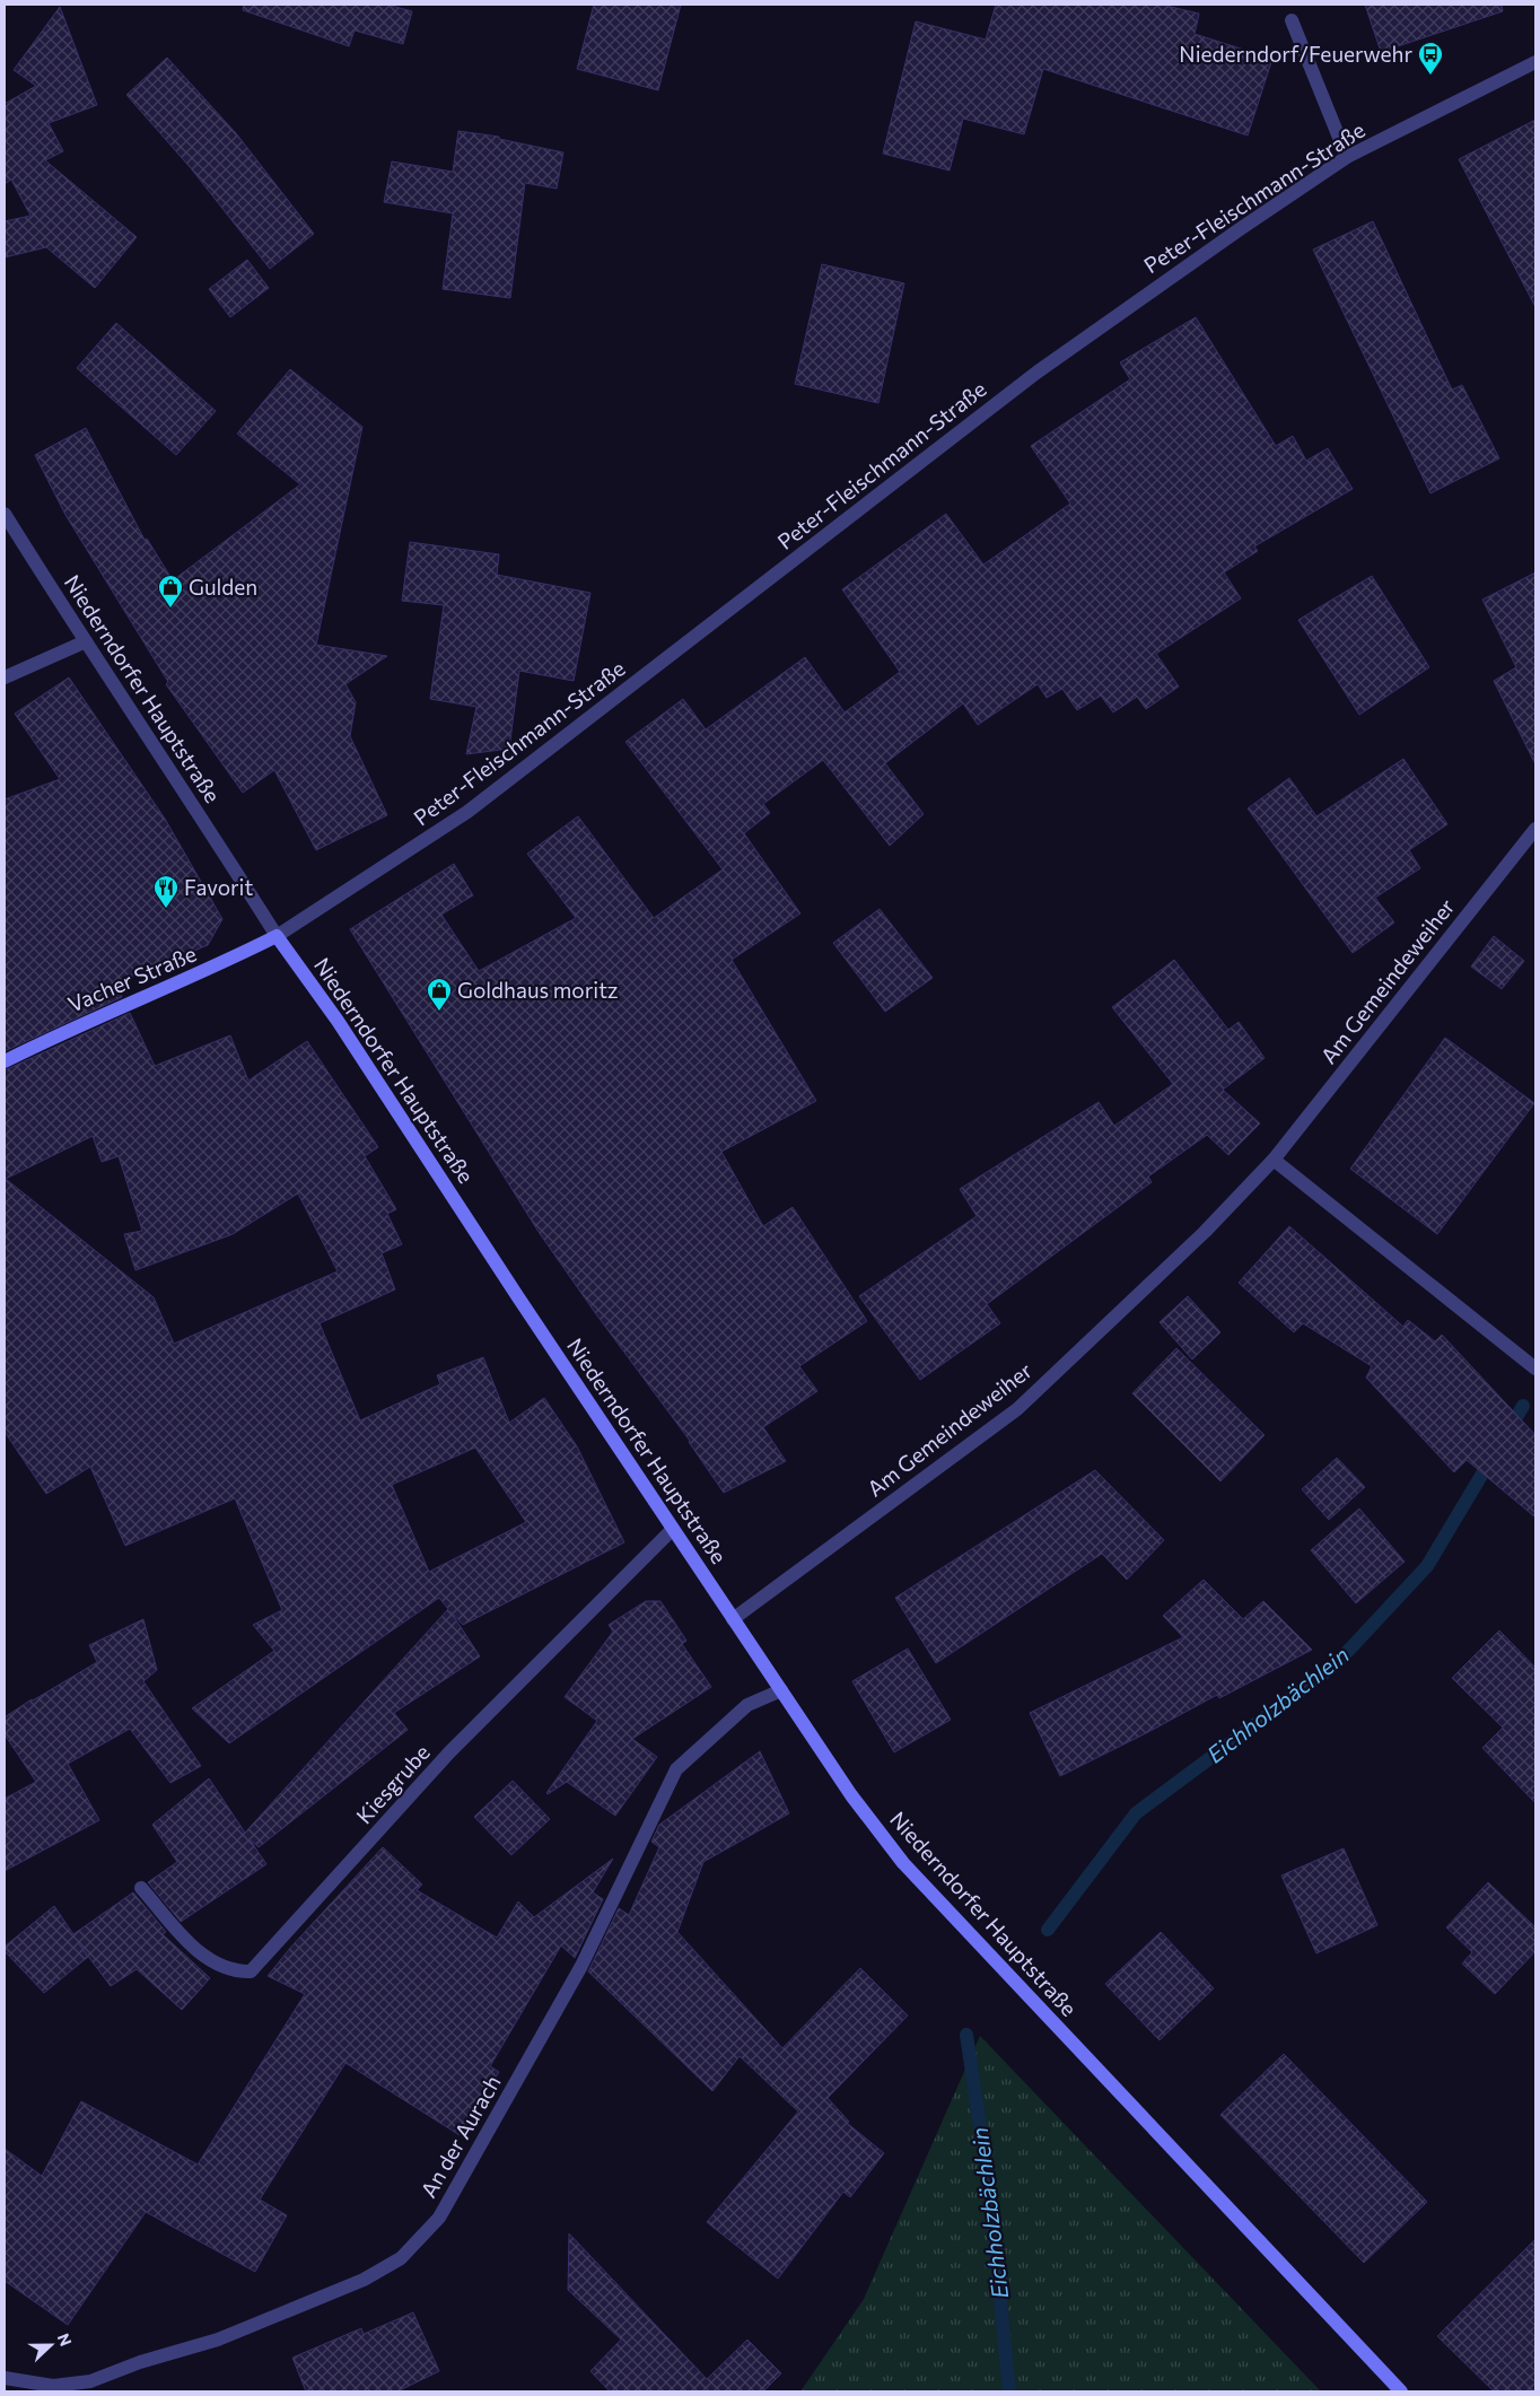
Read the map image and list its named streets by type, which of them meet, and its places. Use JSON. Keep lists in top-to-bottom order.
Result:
{
  "streets": {
    "main road": ["Niederndorfer Hauptstraße", "Vacher Straße"],
    "street": [
      "Peter-Fleischmann-Straße",
      "Am Gemeindeweiher",
      "Kiesgrube",
      "An der Aurach"
    ]
  },
  "crossings": [
    ["Peter-Fleischmann-Straße", "Niederndorfer Hauptstraße"],
    ["Peter-Fleischmann-Straße", "Vacher Straße"],
    ["Niederndorfer Hauptstraße", "Vacher Straße"],
    ["Niederndorfer Hauptstraße", "Am Gemeindeweiher"],
    ["Niederndorfer Hauptstraße", "Kiesgrube"],
    ["Niederndorfer Hauptstraße", "An der Aurach"]
  ],
  "water": ["Eichholzbächlein"],
  "places": {
    "bus stop": ["Niederndorf/Feuerwehr"],
    "shop": ["Gulden", "Goldhaus moritz"],
    "restaurant": ["Favorit"]
  },
  "north": "right"
}
